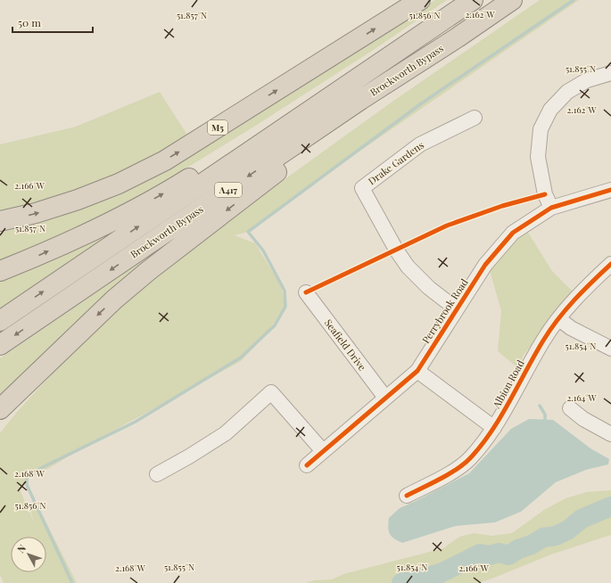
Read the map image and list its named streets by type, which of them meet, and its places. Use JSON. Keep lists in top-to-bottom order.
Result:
{
  "streets": {
    "highway": ["Brockworth Bypass", "M5", "A417"],
    "street": [
      "Drake Gardens",
      "Perrybrook Road",
      "Seafield Drive",
      "Albion Road"
    ]
  },
  "crossings": [
    ["Drake Gardens", "Perrybrook Road"],
    ["Perrybrook Road", "Seafield Drive"]
  ],
  "scale_bar": "50 m",
  "north": "top left",
  "coordinates": [
    "2.162°W",
    "51.857°N",
    "51.856°N",
    "51.855°N",
    "2.166°W",
    "51.854°N",
    "2.164°W",
    "2.168°W"
  ]
}
